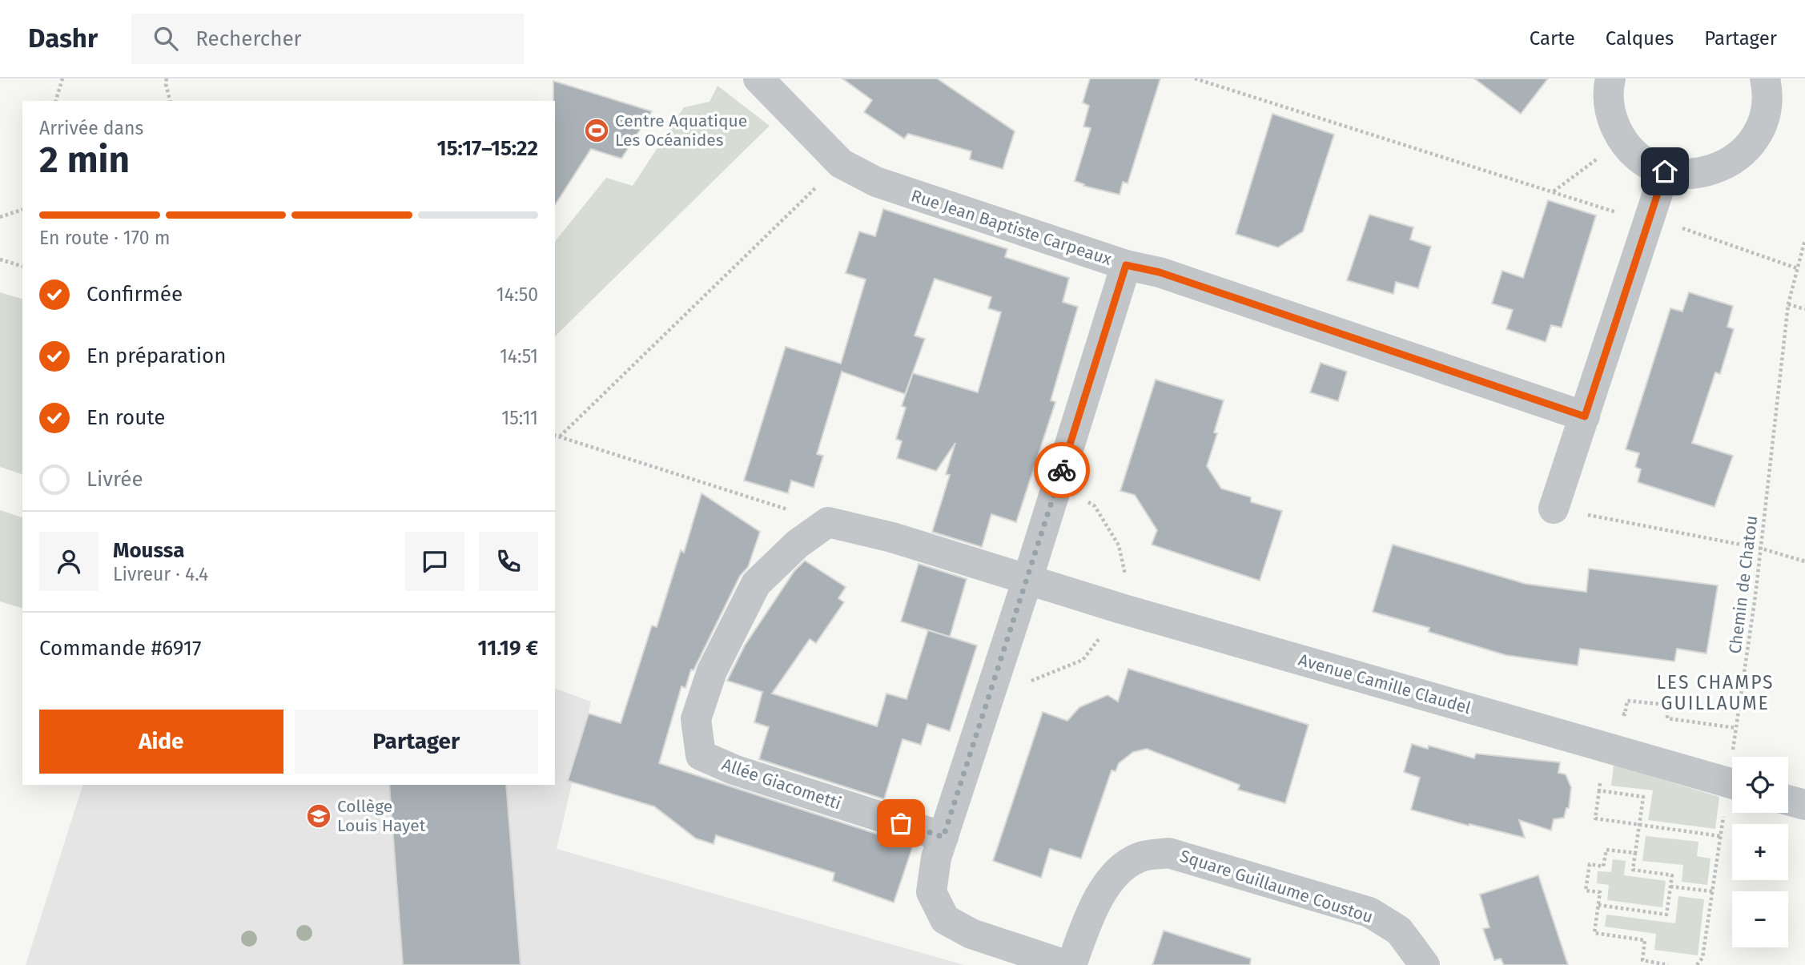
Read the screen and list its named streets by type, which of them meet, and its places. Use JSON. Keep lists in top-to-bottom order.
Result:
{
  "streets": {
    "street": [
      "Rue Jean Baptiste Carpeaux",
      "Avenue Camille Claudel",
      "Allée Giacometti",
      "Square Guillaume Coustou"
    ],
    "path": ["Chemin de Chatou"]
  },
  "districts": ["LES CHAMPS GUILLAUME"],
  "places": {
    "sports": ["Centre Aquatique Les Océanides"],
    "school or university": ["Collège Louis Hayet"]
  },
  "page": {
    "header": "Dashr",
    "search": "Rechercher",
    "nav": ["Carte", "Calques", "Partager"],
    "heading": ["2 min", "Arrivée dans", "15:17–15:22"],
    "panel": [
      "Moussa",
      "Livreur · 4.4",
      "Commande #6917",
      "11.19 €"
    ],
    "bar": "En route · 170 m",
    "list": [
      ["Confirmée", "14:50"],
      ["En préparation", "14:51"],
      ["En route", "15:11"],
      "Livrée"
    ],
    "buttons": ["Aide", "Partager"],
    "map_buttons": ["+", "−"]
  }
}
